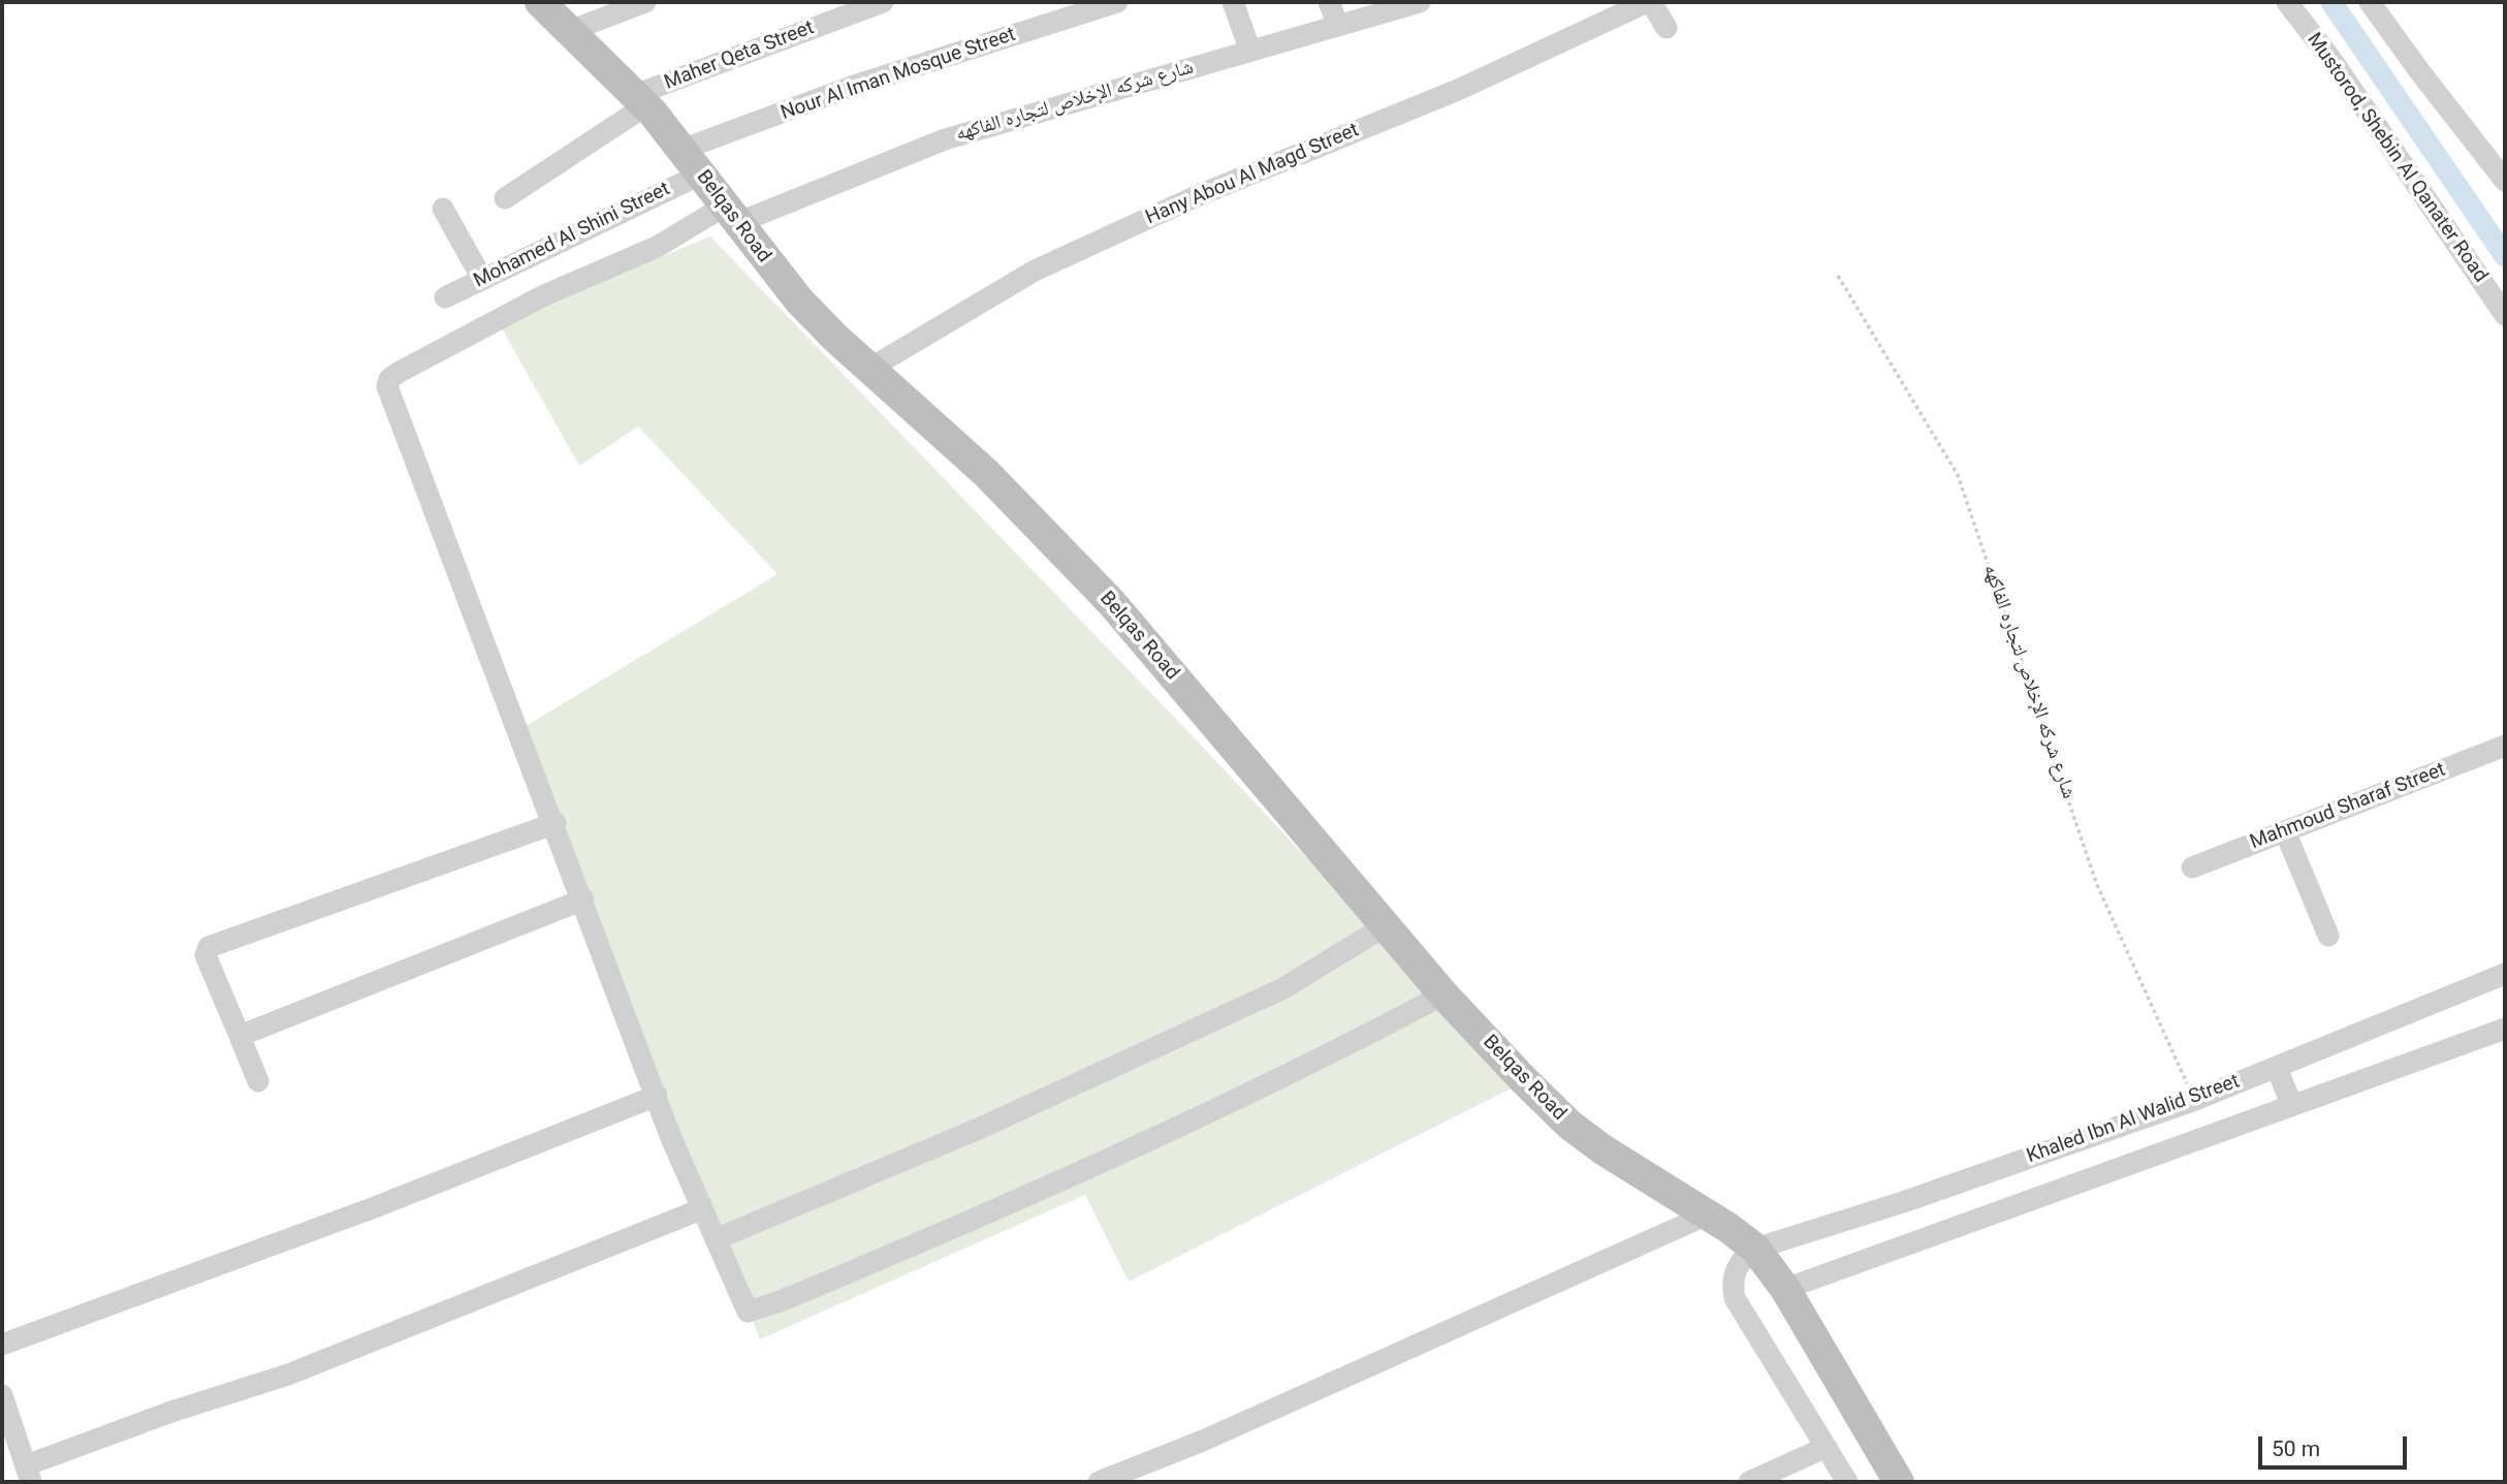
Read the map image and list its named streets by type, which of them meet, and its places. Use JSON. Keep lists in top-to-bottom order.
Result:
{
  "streets": {
    "main road": ["Belqas Road"],
    "street": [
      "Maher Qeta Street",
      "Nour Al Iman Mosque Street",
      "شارع شركه الإخلاص لتجاره الفاكهه",
      "Mustorod, Shebin Al Qanater Road",
      "Hany Abou Al Magd Street",
      "Mohamed Al Shini Street",
      "Mahmoud Sharaf Street",
      "Khaled Ibn Al Walid Street"
    ]
  },
  "crossings": [
    ["Maher Qeta Street", "Belqas Road"],
    ["Nour Al Iman Mosque Street", "Belqas Road"],
    ["شارع شركه الإخلاص لتجاره الفاكهه", "Belqas Road"],
    ["شارع شركه الإخلاص لتجاره الفاكهه", "Khaled Ibn Al Walid Street"],
    ["Hany Abou Al Magd Street", "Belqas Road"],
    ["Belqas Road", "Mohamed Al Shini Street"],
    ["Belqas Road", "Khaled Ibn Al Walid Street"]
  ],
  "scale_bar": "50 m"
}
